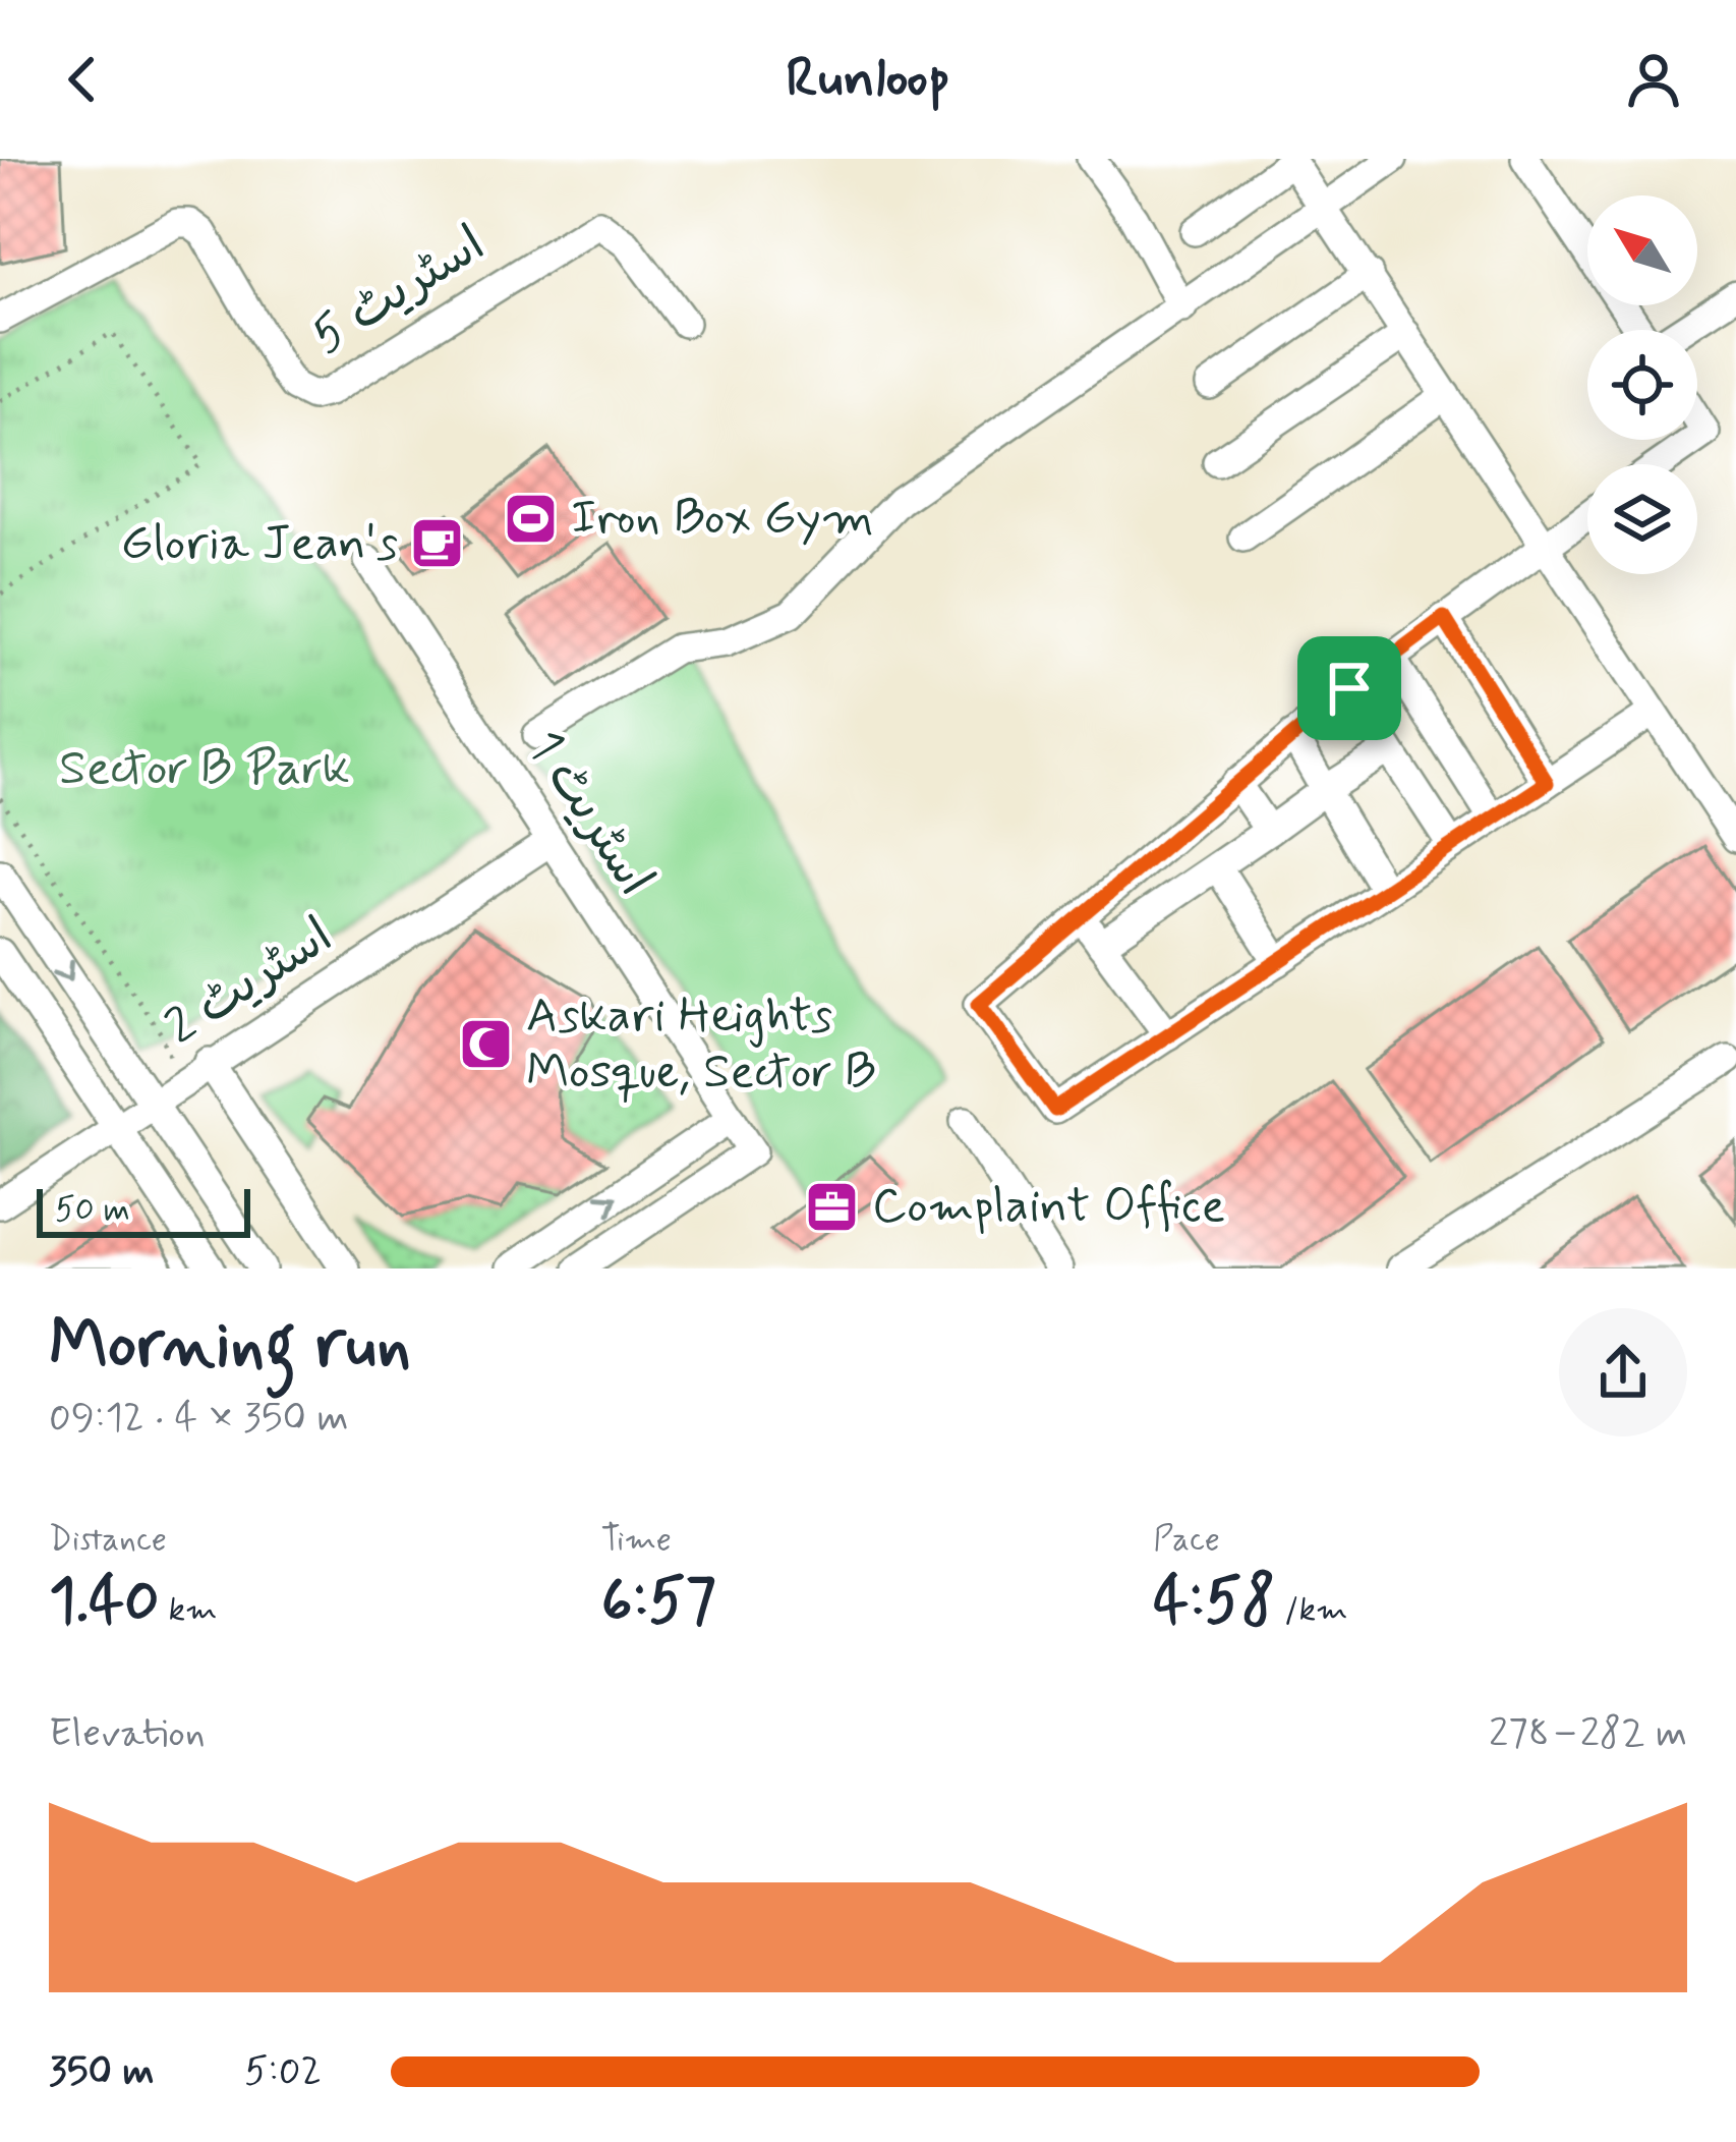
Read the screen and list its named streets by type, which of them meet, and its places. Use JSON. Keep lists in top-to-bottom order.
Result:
{
  "streets": {
    "street": ["اسٹریٹ 5", "اسٹریٹ 1", "اسٹریٹ 2"]
  },
  "crossings": [
    ["اسٹریٹ 1", "اسٹریٹ 2"]
  ],
  "parks": ["Sector B Park"],
  "places": {
    "sports": ["Iron Box Gym"],
    "cafe": ["Gloria Jean's"],
    "mosque": ["Askari Heights Mosque, Sector B"],
    "office": ["Complaint Office"]
  },
  "scale_bar": "50 m",
  "north": "top left",
  "page": {
    "header": "Runloop",
    "scale": "50 m",
    "heading": ["Morning run", "09:12 · 4 × 350 m"],
    "stats": [
      ["Distance", "1.40 km"],
      ["Time", "6:57"],
      ["Pace", "4:58 /km"]
    ],
    "chart": ["Elevation", "278–282 m"],
    "list": [
      {
        "name": "350 m",
        "note": "5:02"
      }
    ]
  }
}
